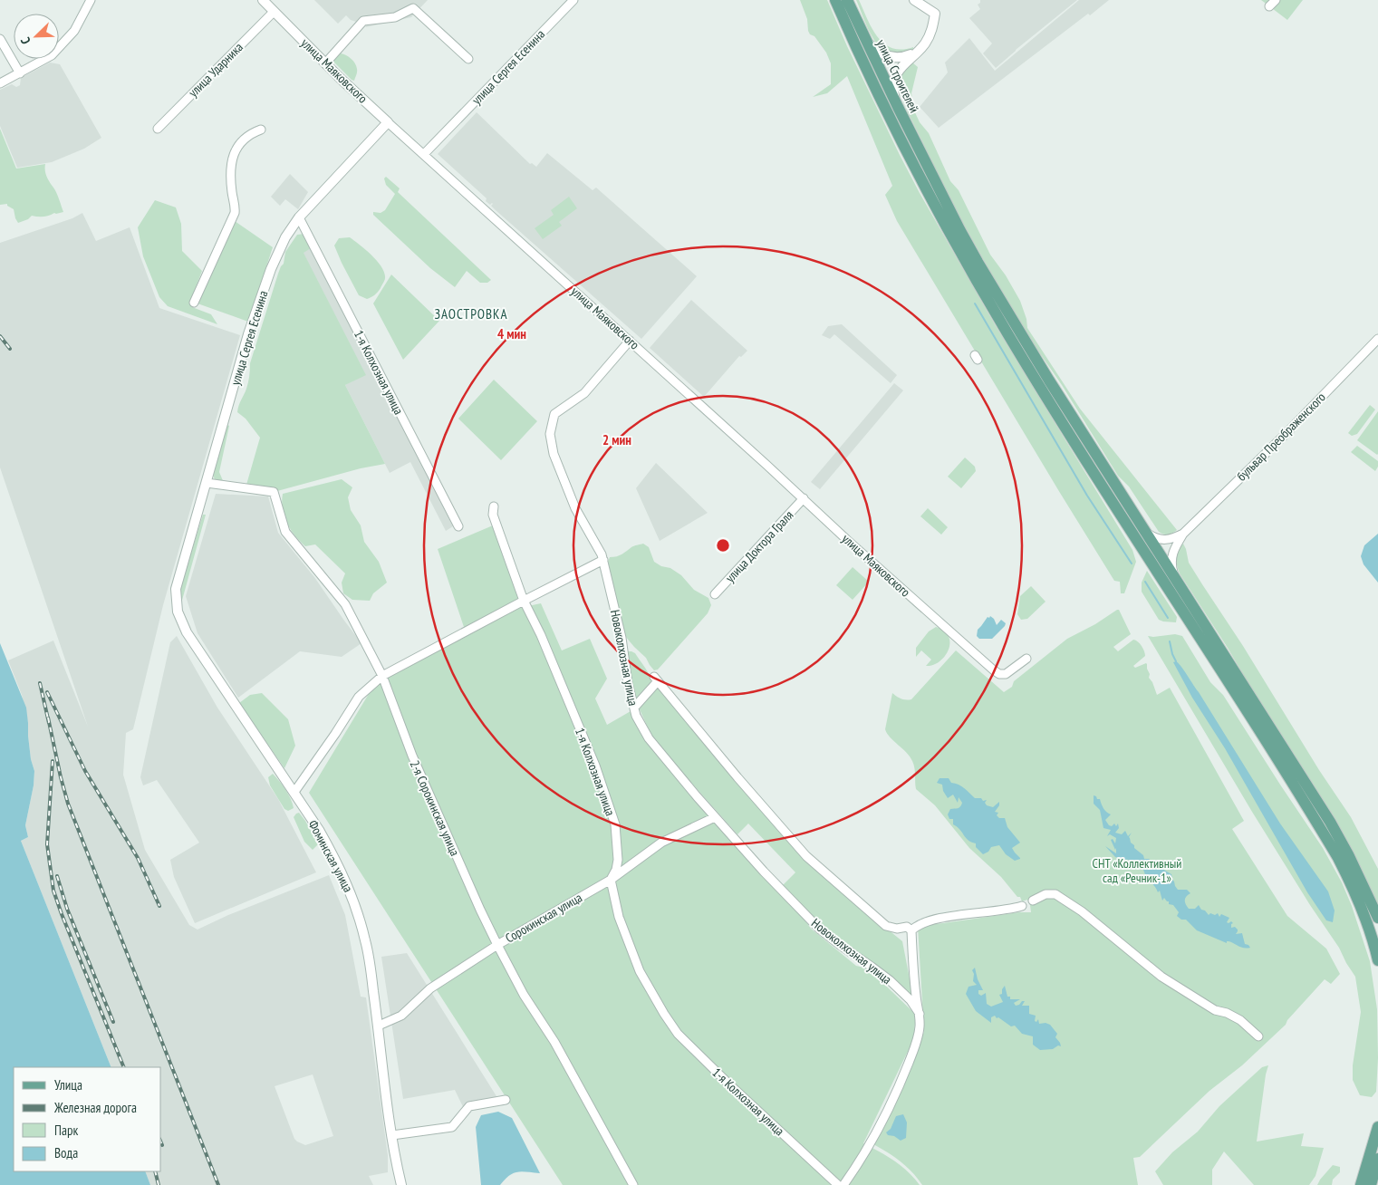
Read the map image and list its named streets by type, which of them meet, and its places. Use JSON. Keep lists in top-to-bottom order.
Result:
{
  "streets": {
    "main road": ["улица Строителей"],
    "street": [
      "улица Сергея Есенина",
      "улица Ударника",
      "улица Маяковского",
      "1-я Колхозная улица",
      "бульвар Преображенского",
      "улица Доктора Граля",
      "Новоколхозная улица",
      "2-я Сорокинская улица",
      "Фоминская улица",
      "Сорокинская улица"
    ]
  },
  "crossings": [
    ["улица Сергея Есенина", "улица Маяковского"],
    ["улица Сергея Есенина", "1-я Колхозная улица"],
    ["улица Сергея Есенина", "2-я Сорокинская улица"],
    ["улица Сергея Есенина", "Фоминская улица"],
    ["улица Ударника", "улица Маяковского"],
    ["улица Маяковского", "улица Доктора Граля"],
    ["улица Маяковского", "Новоколхозная улица"],
    ["1-я Колхозная улица", "Сорокинская улица"],
    ["Новоколхозная улица", "Сорокинская улица"],
    ["2-я Сорокинская улица", "Сорокинская улица"],
    ["Фоминская улица", "Сорокинская улица"]
  ],
  "districts": ["ЗАОСТРОВКА"],
  "parks": ["СНТ «Коллективный сад «Речник-1»"],
  "legend": [
    "Улица",
    "Железная дорога",
    "Парк",
    "Вода"
  ],
  "north": "bottom left",
  "rings": ["4 мин", "2 мин"]
}
